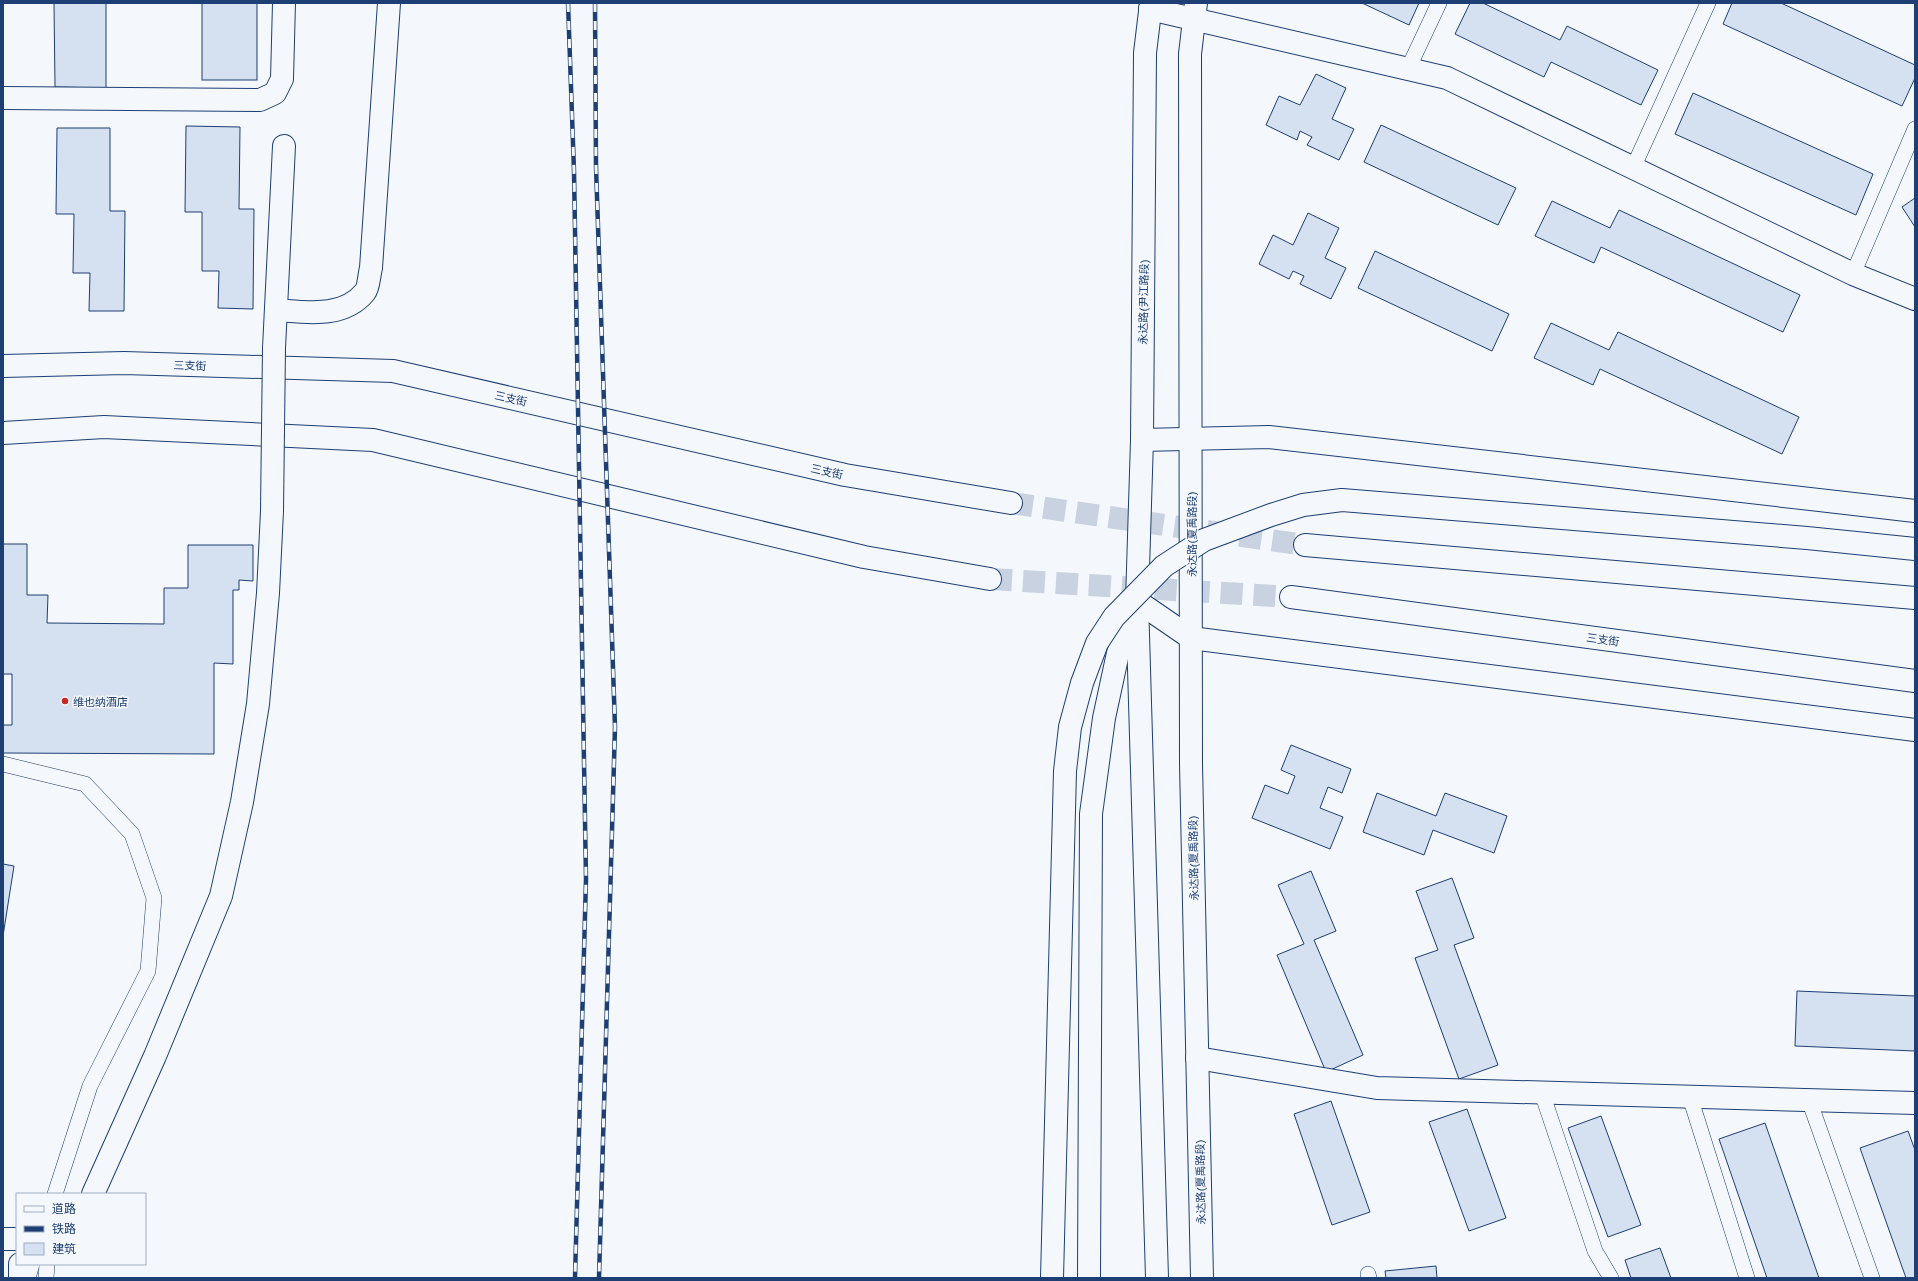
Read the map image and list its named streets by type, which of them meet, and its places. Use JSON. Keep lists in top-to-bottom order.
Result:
{
  "streets": {
    "main road": ["永达路(尹江路段)", "三支街", "永达路(夏禹路段)"]
  },
  "places": ["维也纳酒店"],
  "legend": ["道路", "铁路", "建筑"]
}
